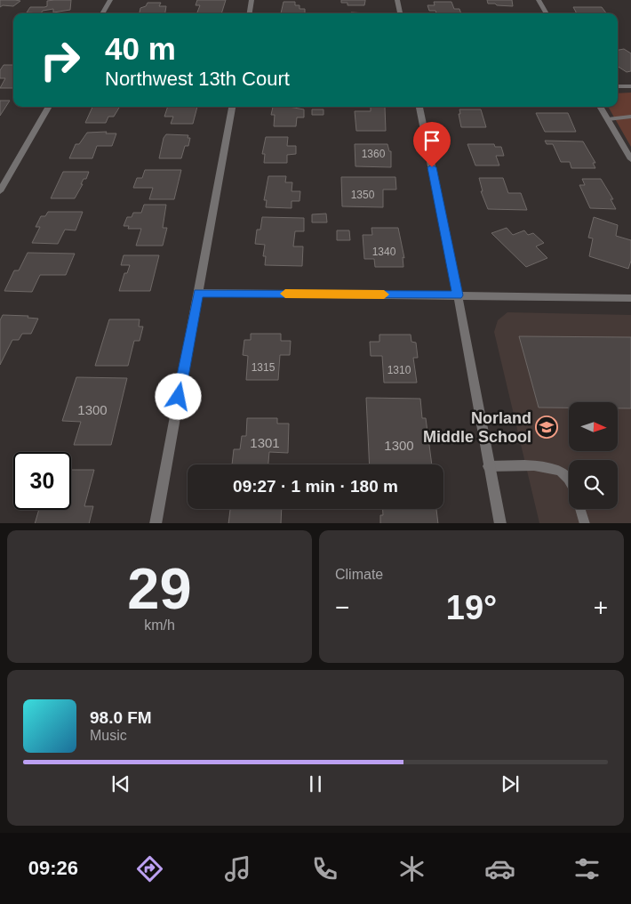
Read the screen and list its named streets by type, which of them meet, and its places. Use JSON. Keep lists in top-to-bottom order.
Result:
{
  "places": {
    "school or university": ["Norland Middle School"]
  },
  "house_numbers": [
    "1360",
    "1350",
    "1340",
    "1315",
    "1310",
    "1300",
    "1301",
    "1300"
  ],
  "north": "right",
  "page": {
    "turn": ["40 m", "Northwest 13th Court"],
    "limit": "30",
    "trip": "09:27 · 1 min · 180 m",
    "tile": [
      ["29", "km/h"],
      "Climate"
    ],
    "heat": ["−", "19°", "+"],
    "song": ["98.0 FM", "Music"],
    "tabs": "09:26"
  }
}
